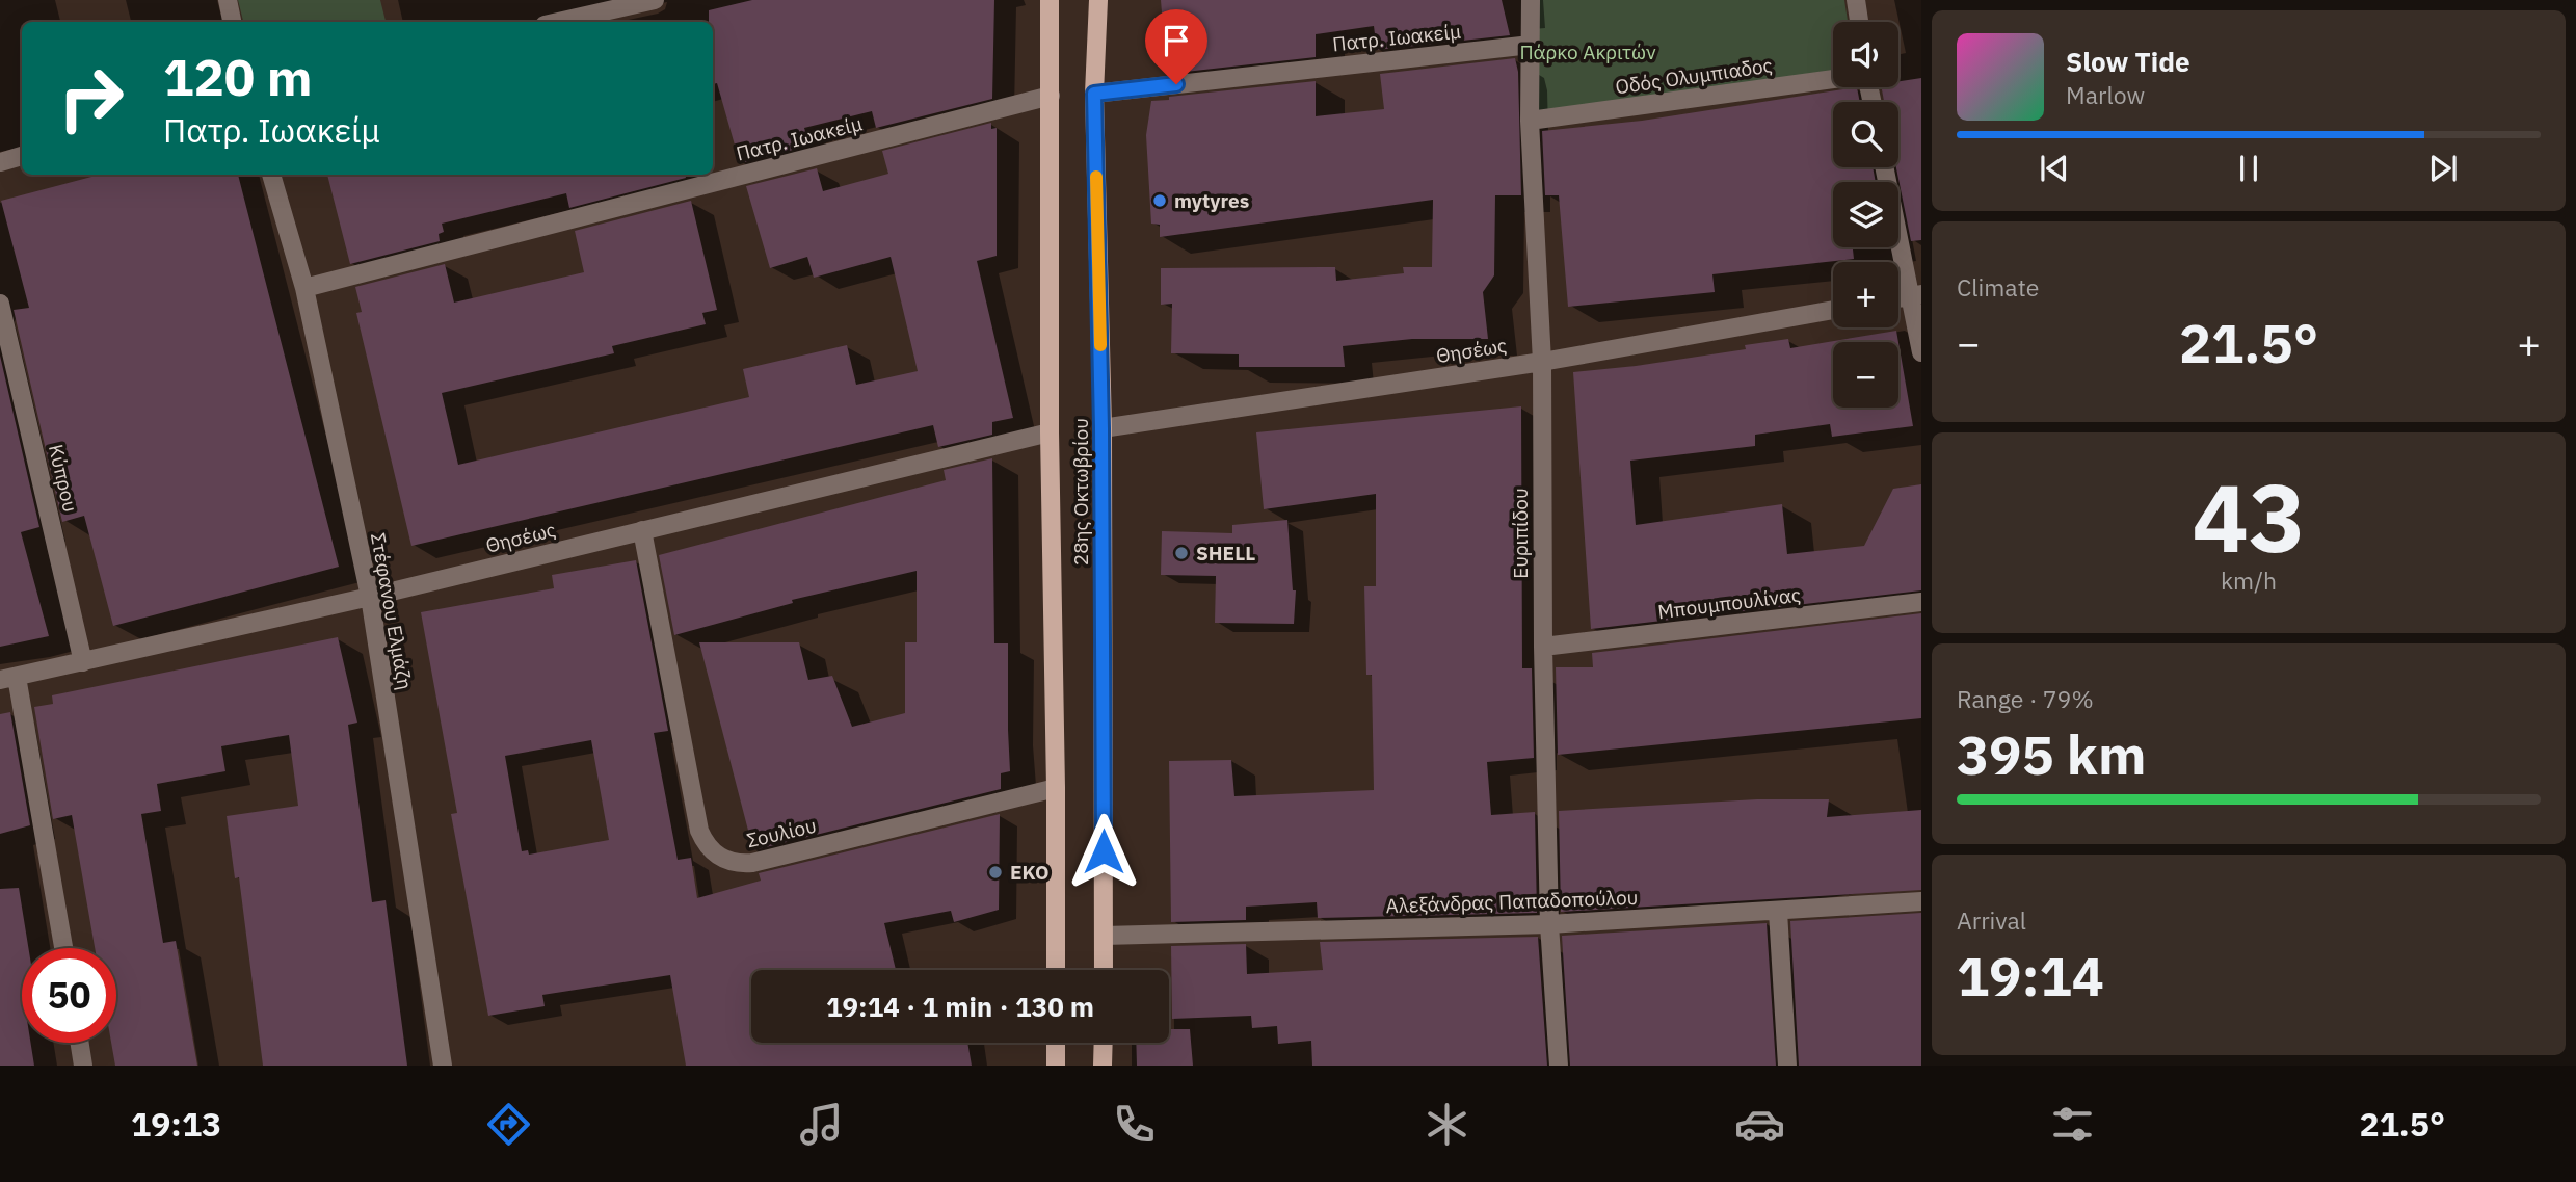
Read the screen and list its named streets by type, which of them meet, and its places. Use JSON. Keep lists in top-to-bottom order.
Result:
{
  "streets": {
    "main road": ["28ης Οκτωβρίου"],
    "street": [
      "Πατρ. Ιωακείμ",
      "Οδός Ολυμπιαδος",
      "Θησέως",
      "Κύπρου",
      "Ευριπίδου",
      "Μπουμπουλίνας",
      "Στέφανου Ελμάζη",
      "Σουλίου",
      "Αλεξάνδρας Παπαδοπούλου"
    ]
  },
  "crossings": [
    ["Πατρ. Ιωακείμ", "28ης Οκτωβρίου"],
    ["Πατρ. Ιωακείμ", "Ευριπίδου"],
    ["Πατρ. Ιωακείμ", "Στέφανου Ελμάζη"],
    ["Οδός Ολυμπιαδος", "Ευριπίδου"],
    ["Θησέως", "Κύπρου"],
    ["Θησέως", "28ης Οκτωβρίου"],
    ["Θησέως", "Ευριπίδου"],
    ["Θησέως", "Στέφανου Ελμάζη"],
    ["Θησέως", "Σουλίου"],
    ["28ης Οκτωβρίου", "Σουλίου"],
    ["28ης Οκτωβρίου", "Αλεξάνδρας Παπαδοπούλου"],
    ["Ευριπίδου", "Μπουμπουλίνας"],
    ["Ευριπίδου", "Αλεξάνδρας Παπαδοπούλου"]
  ],
  "parks": ["Πάρκο Ακριτών"],
  "places": ["mytyres", "SHELL", "EKO"],
  "page": {
    "map_buttons": ["+", "−"],
    "turn": ["120 m", "Πατρ. Ιωακείμ"],
    "song": ["Slow Tide", "Marlow"],
    "tile": [
      "Climate",
      ["43", "km/h"],
      ["Range · 79%", "395 km"],
      ["Arrival", "19:14"]
    ],
    "heat": ["−", "21.5°", "+"],
    "limit": "50",
    "trip": "19:14 · 1 min · 130 m",
    "tabs": ["19:13", "21.5°"]
  }
}
